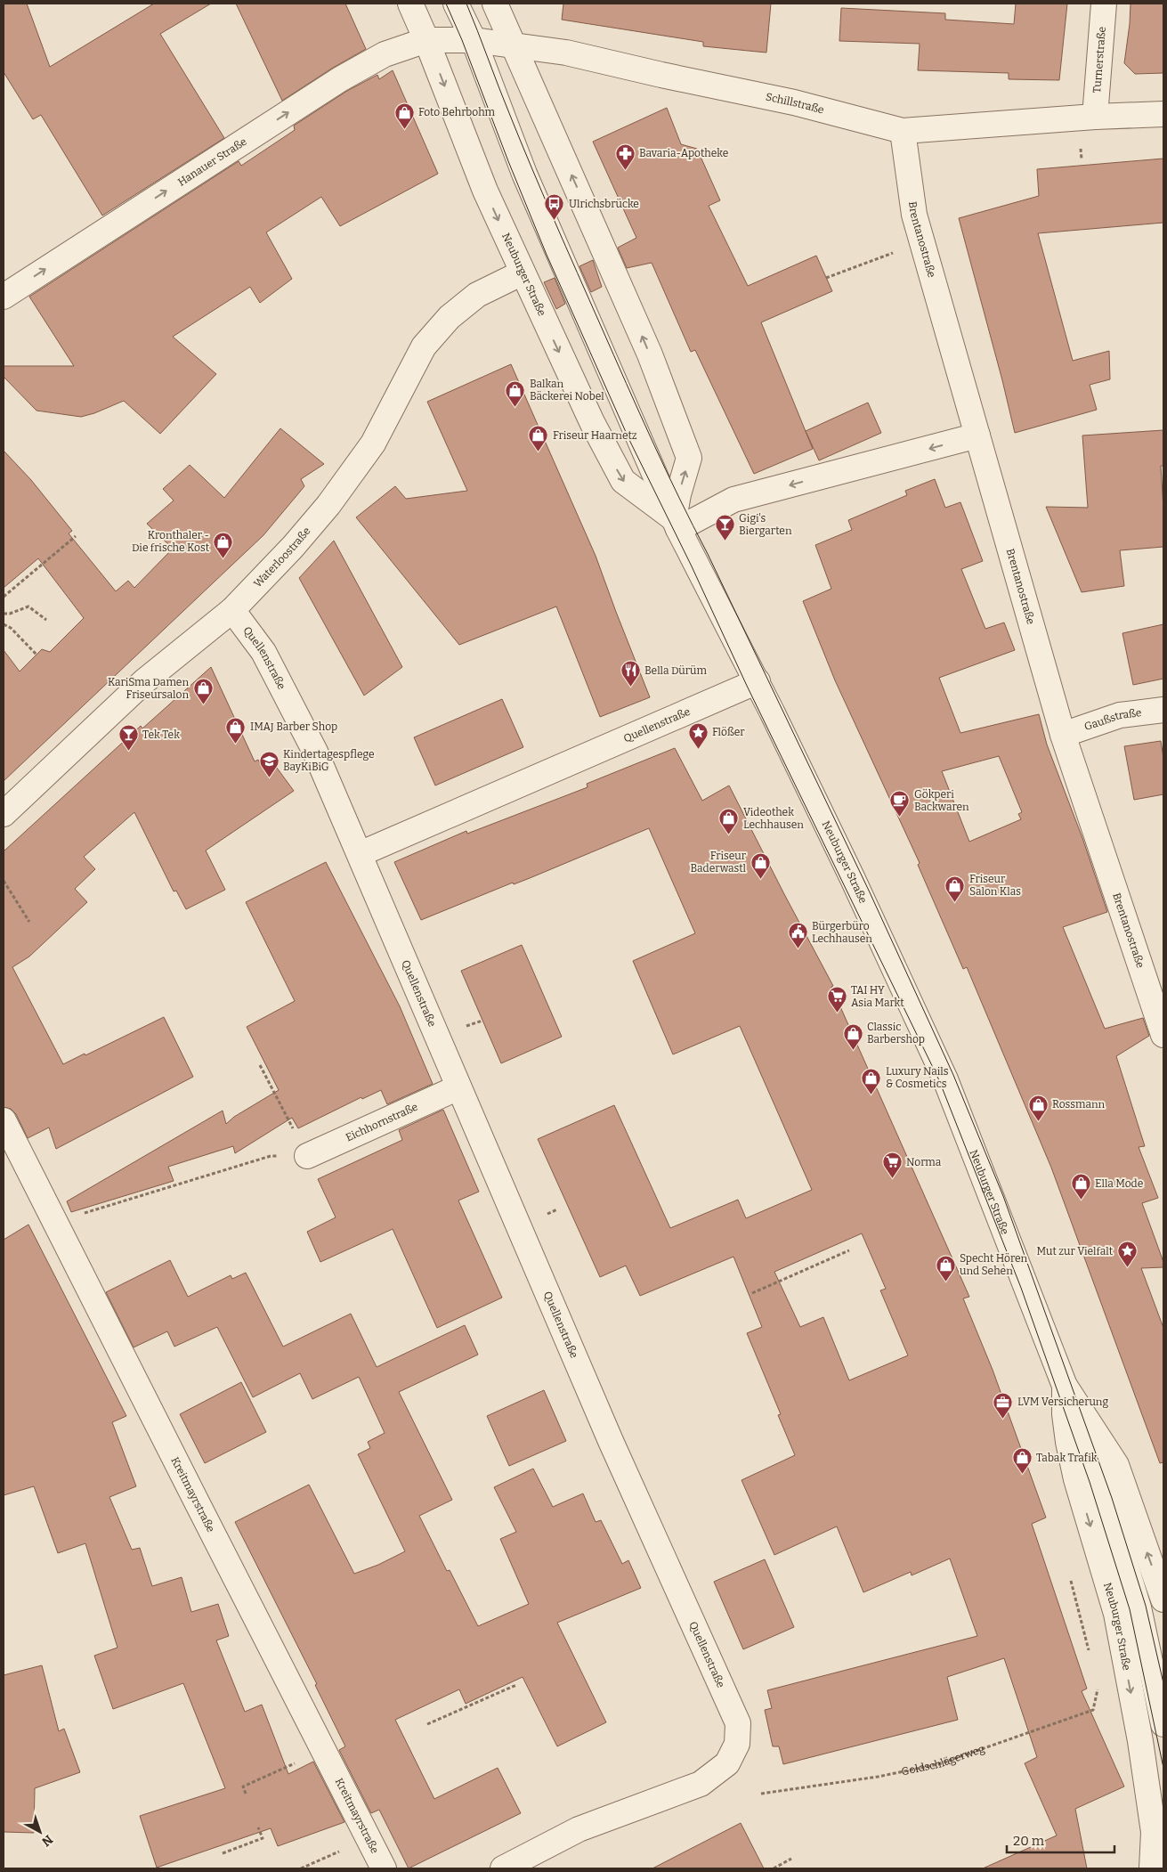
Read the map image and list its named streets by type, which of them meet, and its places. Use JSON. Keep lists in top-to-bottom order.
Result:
{
  "streets": {
    "street": [
      "Turnerstraße",
      "Schillstraße",
      "Hanauer Straße",
      "Brentanostraße",
      "Neuburger Straße",
      "Waterloostraße",
      "Quellenstraße",
      "Gaußstraße",
      "Eichhornstraße",
      "Kreitmayrstraße"
    ],
    "path": ["Goldschlägerweg"]
  },
  "crossings": [
    ["Turnerstraße", "Schillstraße"],
    ["Schillstraße", "Hanauer Straße"],
    ["Schillstraße", "Brentanostraße"],
    ["Schillstraße", "Neuburger Straße"],
    ["Hanauer Straße", "Neuburger Straße"],
    ["Brentanostraße", "Gaußstraße"],
    ["Neuburger Straße", "Waterloostraße"],
    ["Neuburger Straße", "Quellenstraße"],
    ["Waterloostraße", "Quellenstraße"],
    ["Quellenstraße", "Eichhornstraße"]
  ],
  "one_way": ["Hanauer Straße"],
  "places": {
    "shop": [
      "Foto Behrbohm",
      "Balkan Bäckerei Nobel",
      "Friseur Haarnetz",
      "Kronthaler - Die frische Kost",
      "KariSma Damen Friseursalon",
      "IMAJ Barber Shop",
      "Videothek Lechhausen",
      "Friseur Baderwastl",
      "Friseur Salon Klas",
      "Classic Barbershop",
      "Luxury Nails & Cosmetics",
      "Rossmann",
      "Ella Mode",
      "Specht Hören und Sehen",
      "Tabak Trafik"
    ],
    "pharmacy": ["Bavaria-Apotheke"],
    "bus stop": ["Ulrichsbrücke"],
    "bar": ["Gigi's Biergarten", "Tek Tek"],
    "restaurant": ["Bella Dürüm"],
    "place": ["Flößer", "Mut zur Vielfalt"],
    "school or university": ["Kindertagespflege BayKiBiG"],
    "cafe": ["Gökperi Backwaren"],
    "public building": ["Bürgerbüro Lechhausen"],
    "supermarket": ["TAI HY Asia Markt", "Norma"],
    "office": ["LVM Versicherung"]
  },
  "scale_bar": "20 m",
  "north": "bottom right"
}
